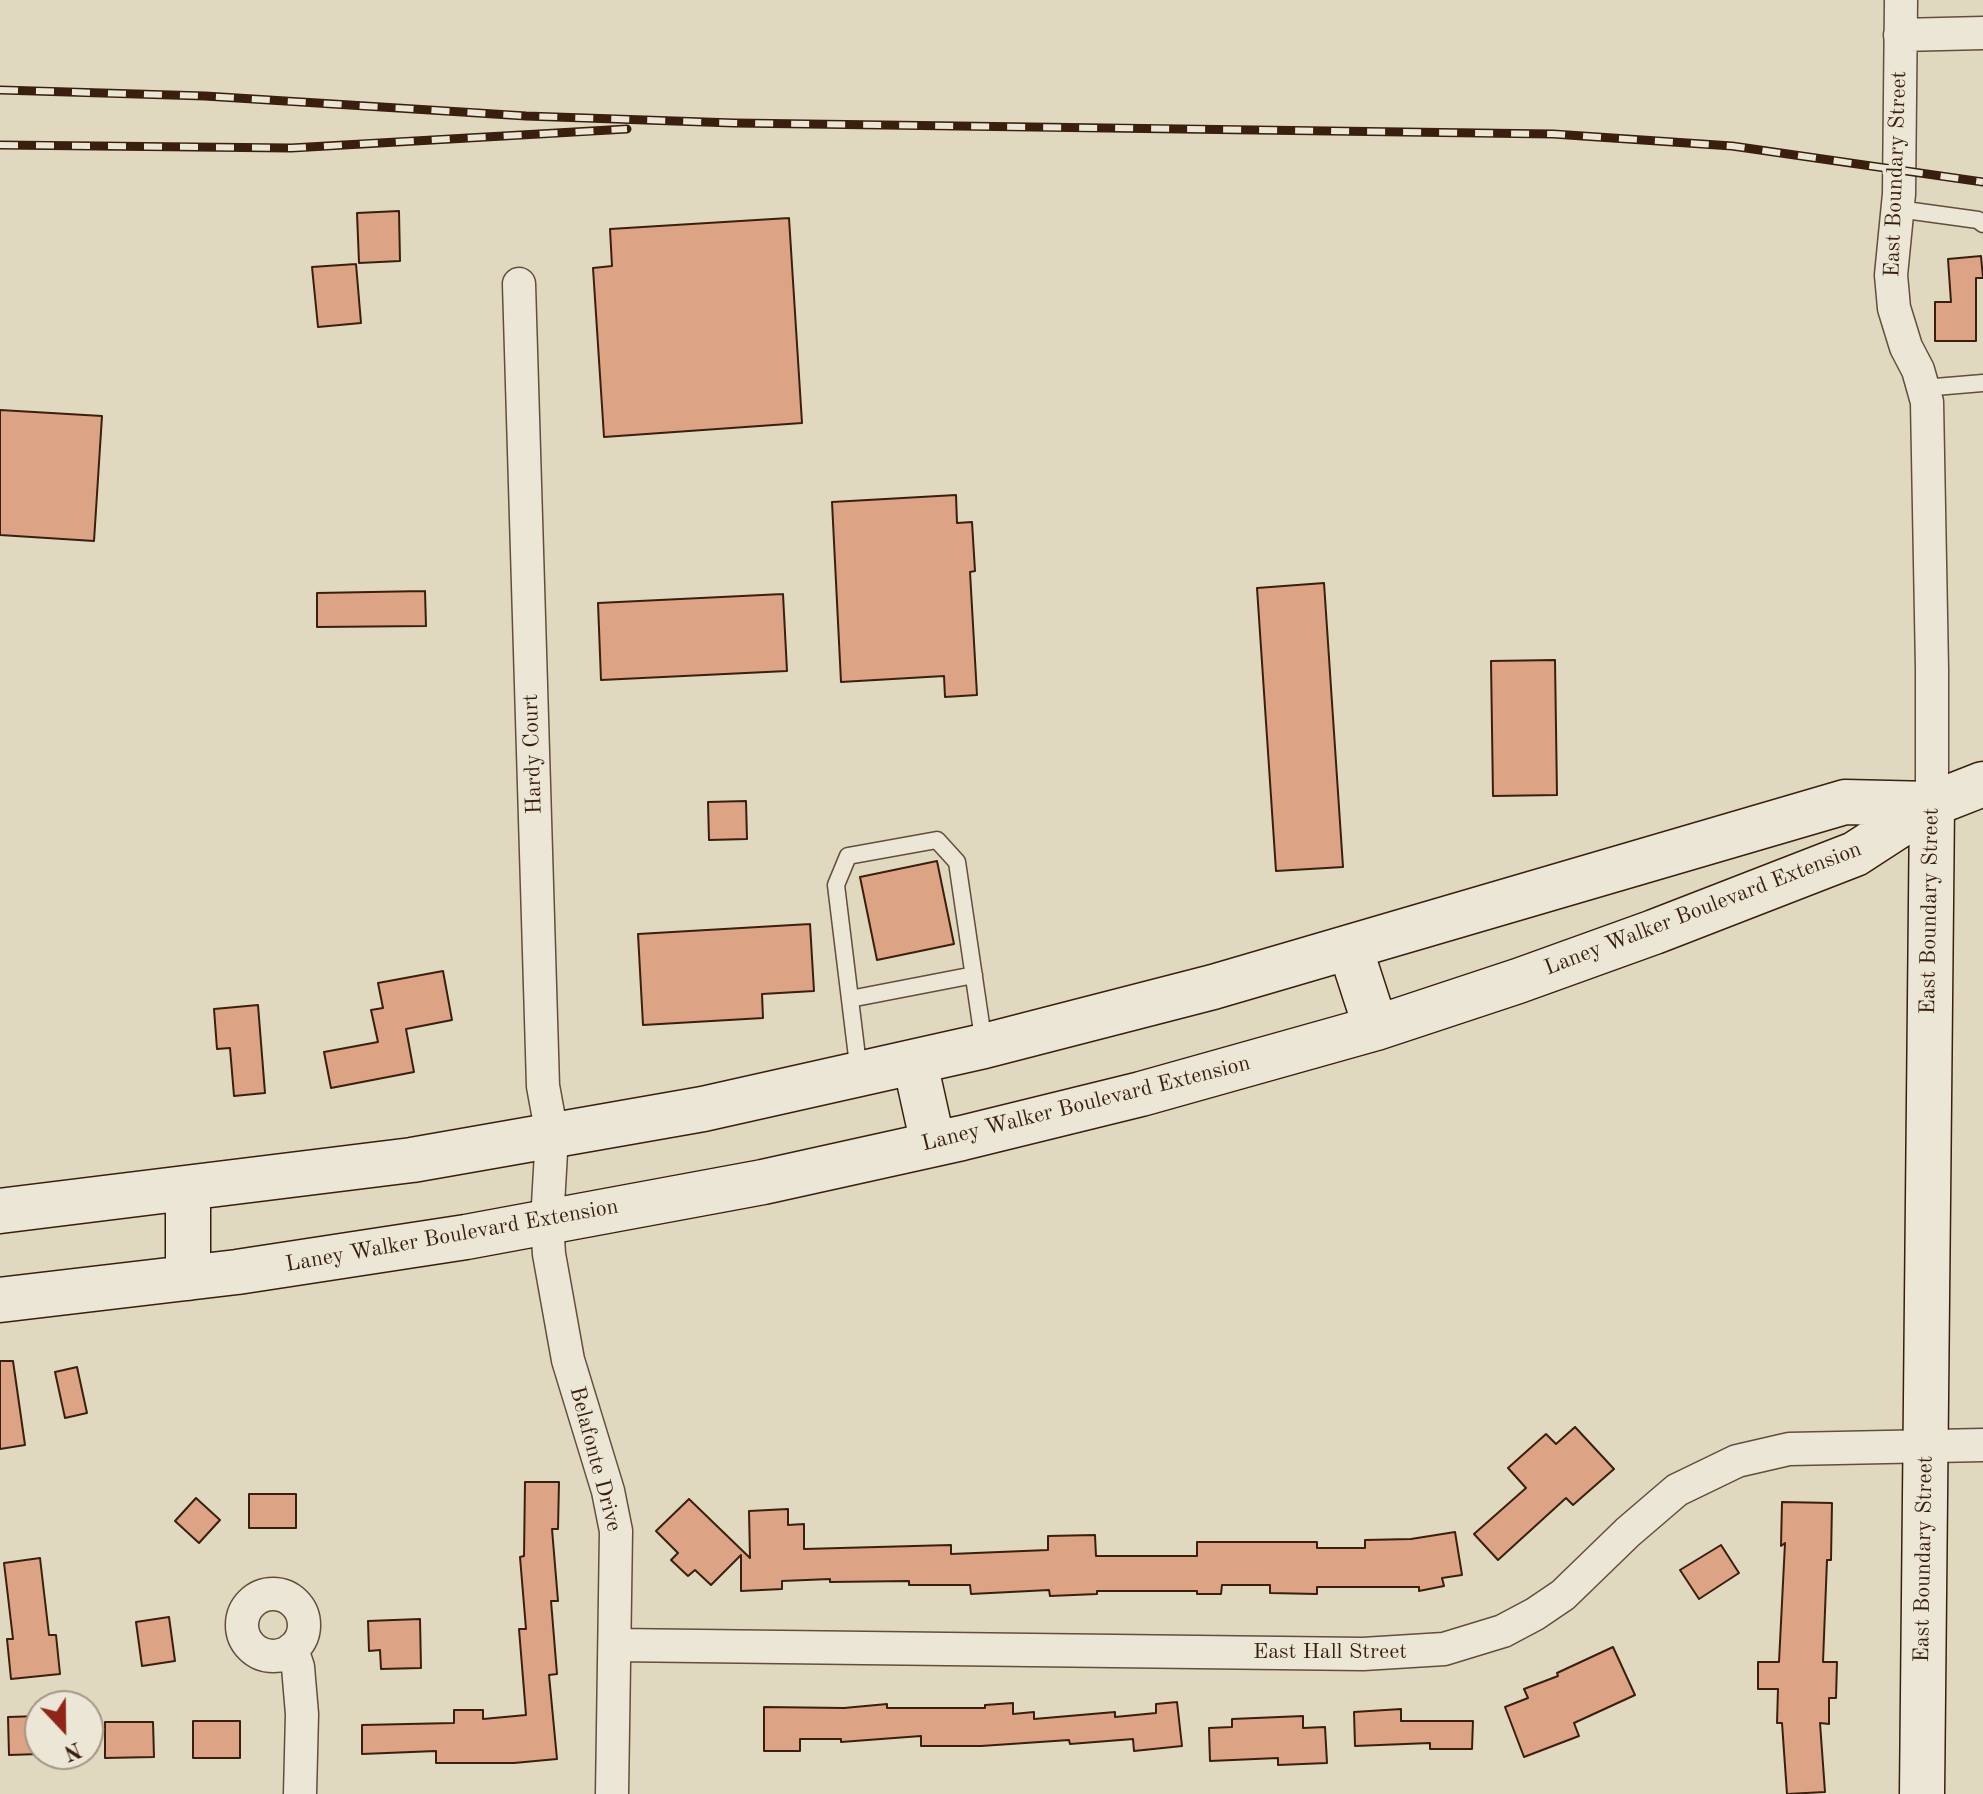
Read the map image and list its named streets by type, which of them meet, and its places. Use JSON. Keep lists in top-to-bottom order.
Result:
{
  "streets": {
    "main road": ["East Boundary Street", "Laney Walker Boulevard Extension"],
    "street": ["Hardy Court", "Belafonte Drive", "East Hall Street"]
  },
  "crossings": [
    ["East Boundary Street", "Laney Walker Boulevard Extension"],
    ["East Boundary Street", "East Hall Street"],
    ["Hardy Court", "Laney Walker Boulevard Extension"],
    ["Hardy Court", "Belafonte Drive"],
    ["Laney Walker Boulevard Extension", "Belafonte Drive"],
    ["Belafonte Drive", "East Hall Street"]
  ],
  "north": "bottom"
}
